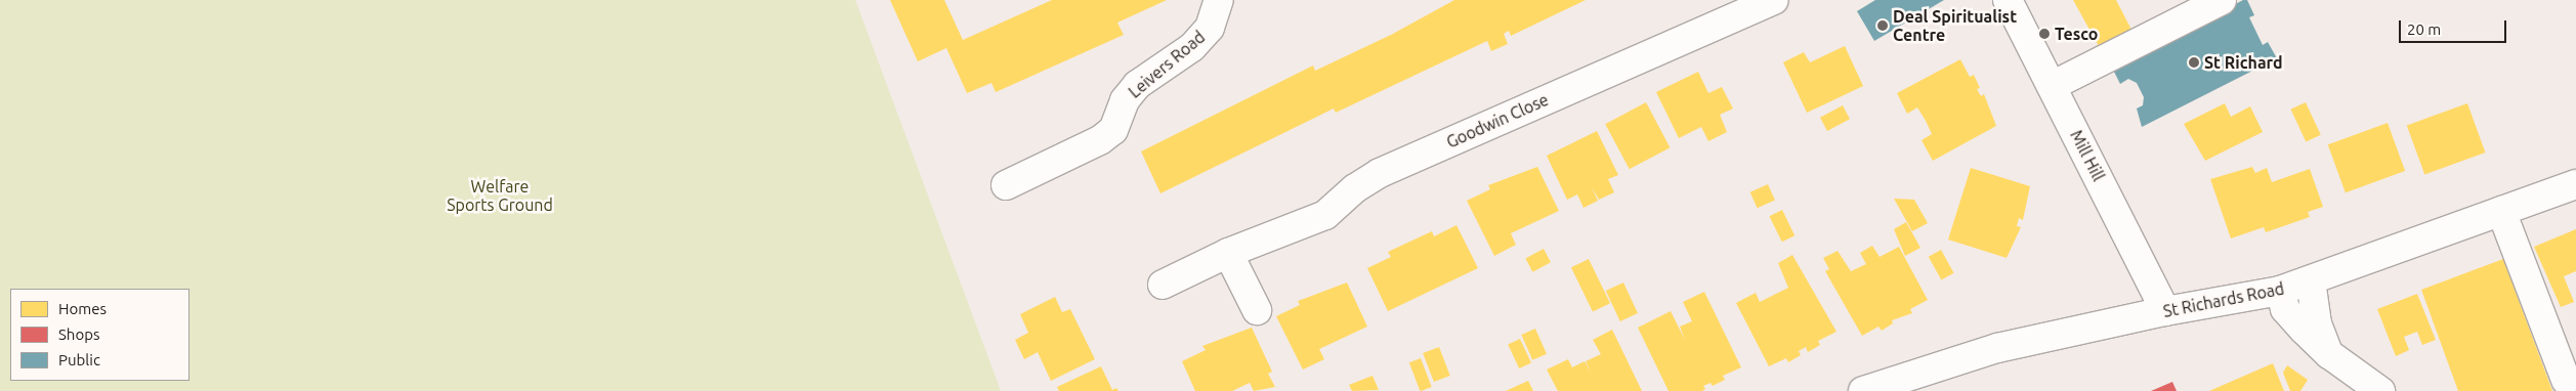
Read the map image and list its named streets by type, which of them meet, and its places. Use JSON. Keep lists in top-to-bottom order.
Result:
{
  "streets": {
    "street": [
      "Leivers Road",
      "Goodwin Close",
      "Mill Hill",
      "St Richards Road"
    ]
  },
  "crossings": [
    ["Mill Hill", "St Richards Road"]
  ],
  "parks": ["Welfare Sports Ground"],
  "places": ["Deal Spiritualist Centre", "Tesco", "St Richard"],
  "legend": ["Homes", "Shops", "Public"],
  "scale_bar": "20 m"
}
